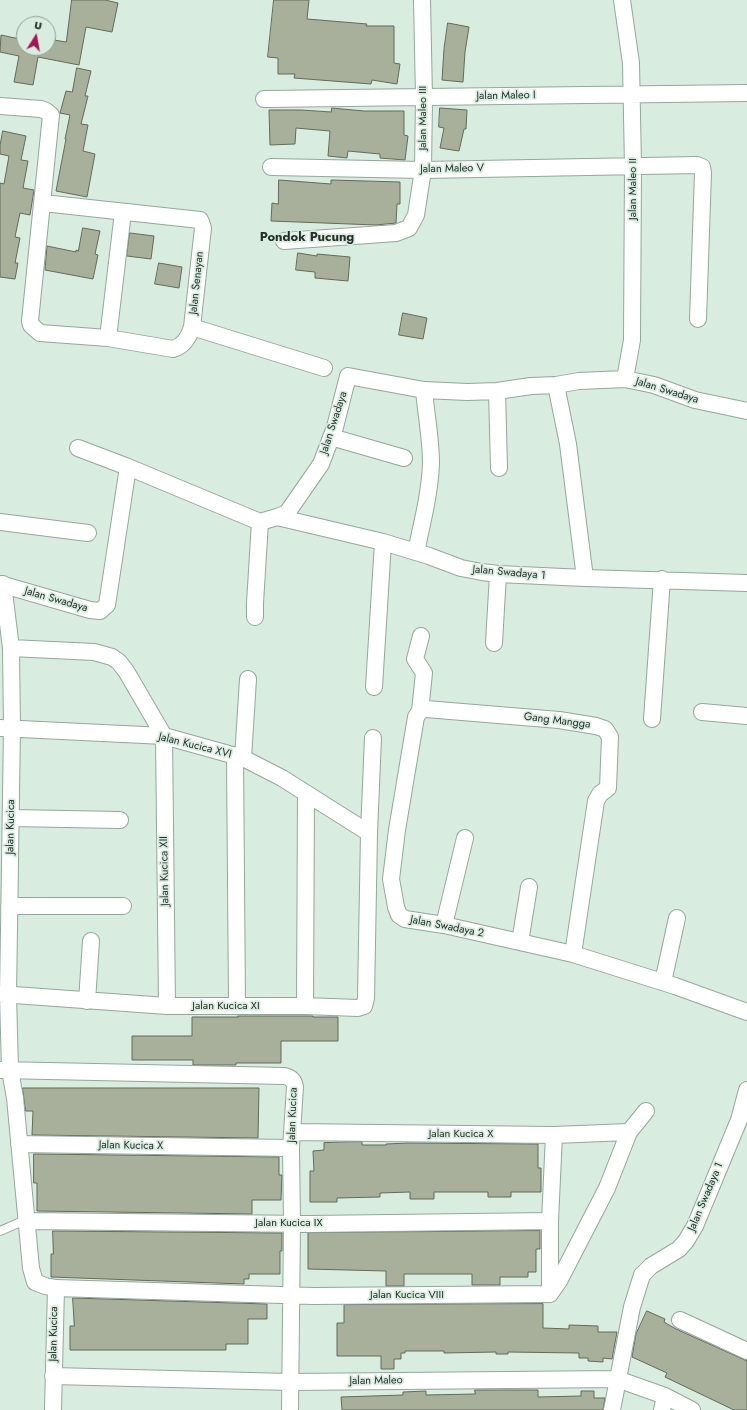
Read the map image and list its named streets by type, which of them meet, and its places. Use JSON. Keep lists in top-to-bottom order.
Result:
{
  "streets": {
    "street": [
      "Jalan Maleo I",
      "Jalan Maleo III",
      "Jalan Maleo V",
      "Jalan Maleo II",
      "Jalan Senayan",
      "Jalan Swadaya",
      "Jalan Swadaya 1",
      "Gang Mangga",
      "Jalan Kucica XVI",
      "Jalan Kucica",
      "Jalan Kucica XII",
      "Jalan Swadaya 2",
      "Jalan Kucica XI",
      "Jalan Kucica X",
      "Jalan Kucica IX",
      "Jalan Kucica VIII",
      "Jalan Maleo"
    ]
  },
  "crossings": [
    ["Jalan Maleo I", "Jalan Maleo III"],
    ["Jalan Maleo I", "Jalan Maleo II"],
    ["Jalan Maleo III", "Jalan Maleo V"],
    ["Jalan Maleo V", "Jalan Maleo II"],
    ["Jalan Maleo II", "Jalan Swadaya"],
    ["Jalan Swadaya", "Jalan Swadaya 1"],
    ["Jalan Swadaya", "Jalan Kucica"],
    ["Jalan Swadaya 1", "Jalan Maleo"],
    ["Gang Mangga", "Jalan Swadaya 2"],
    ["Jalan Kucica XVI", "Jalan Kucica"],
    ["Jalan Kucica XVI", "Jalan Kucica XII"],
    ["Jalan Kucica XVI", "Jalan Kucica XI"],
    ["Jalan Kucica", "Jalan Kucica XI"],
    ["Jalan Kucica", "Jalan Kucica X"],
    ["Jalan Kucica", "Jalan Kucica IX"],
    ["Jalan Kucica", "Jalan Kucica VIII"],
    ["Jalan Kucica", "Jalan Maleo"],
    ["Jalan Kucica XII", "Jalan Kucica XI"]
  ],
  "districts": ["Pondok Pucung"],
  "north": "top"
}
